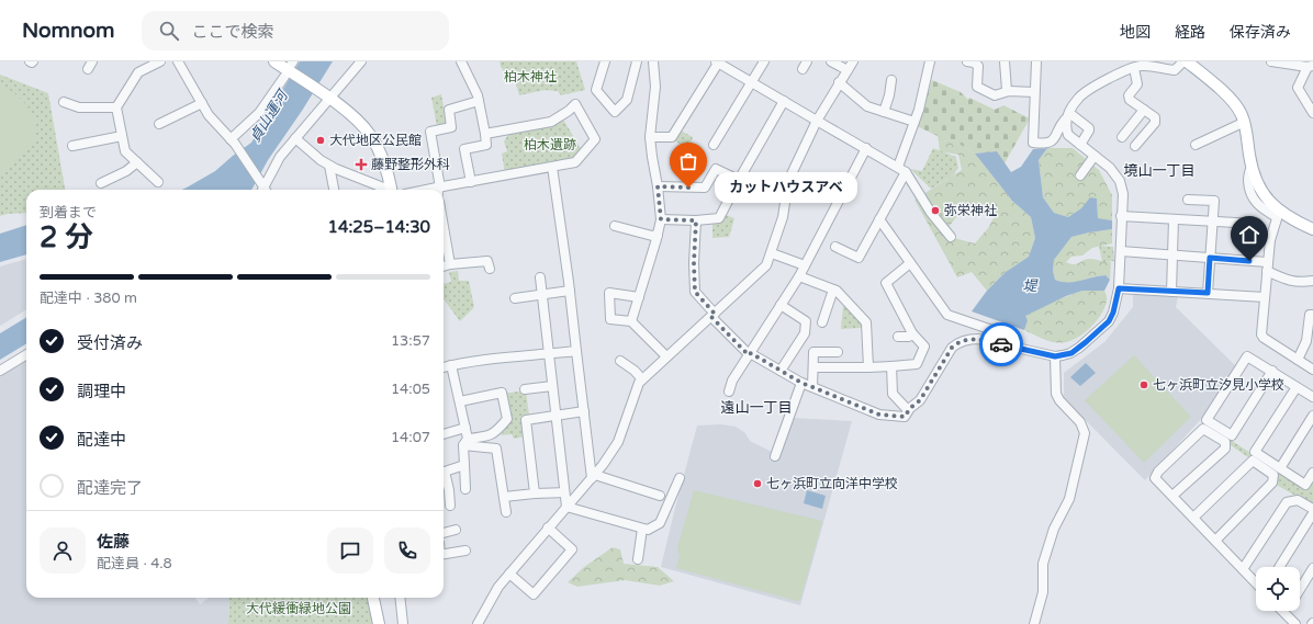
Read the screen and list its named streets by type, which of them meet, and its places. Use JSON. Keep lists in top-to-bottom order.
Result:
{
  "districts": ["境山一丁目", "遠山一丁目"],
  "water": ["貞山運河", "堤"],
  "parks": ["柏木神社", "柏木遺跡", "大代緩衝緑地公園"],
  "places": {
    "other": [
      "大代地区公民館",
      "カットハウスアベ",
      "弥栄神社",
      "七ヶ浜町立汐見小学校",
      "七ヶ浜町立向洋中学校"
    ],
    "health": ["藤野整形外科"]
  },
  "page": {
    "header": "Nomnom",
    "search": "ここで検索",
    "nav": ["地図", "経路", "保存済み"],
    "bubble": "カットハウスアベ",
    "heading": ["2 分", "到着まで", "14:25–14:30"],
    "panel": ["佐藤", "配達員 · 4.8"],
    "bar": "配達中 · 380 m",
    "list": [
      ["受付済み", "13:57"],
      ["調理中", "14:05"],
      ["配達中", "14:07"],
      "配達完了"
    ]
  }
}
